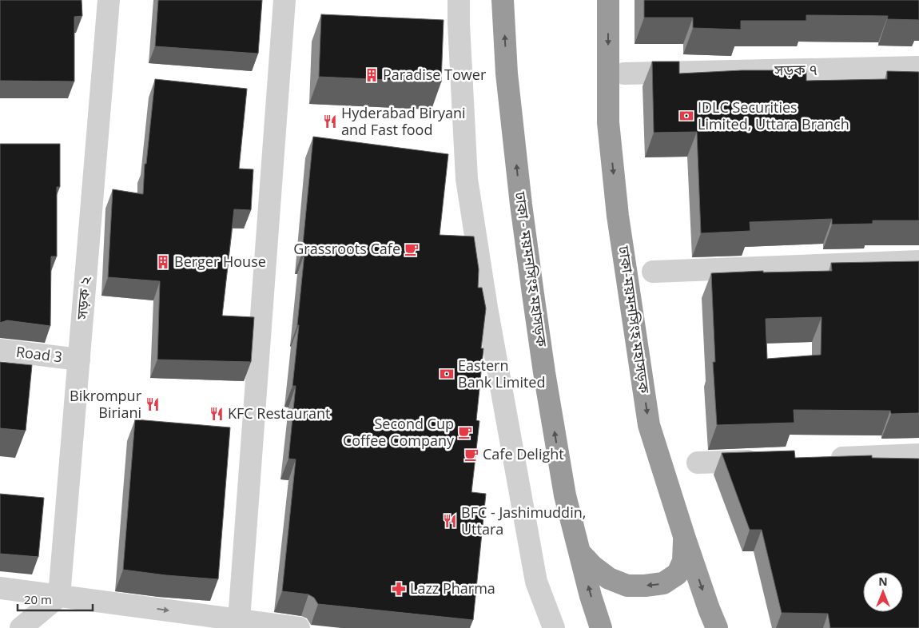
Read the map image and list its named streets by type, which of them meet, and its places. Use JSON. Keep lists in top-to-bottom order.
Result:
{
  "streets": {
    "highway": ["ঢাকা - ময়মনসিংহ মহাসড়ক", "ঢাকা-ময়মনসিংহ মহাসড়ক"],
    "street": ["সড়ক ৭", "সড়ক ২", "Road 3"]
  },
  "crossings": [
    ["সড়ক ২", "Road 3"]
  ],
  "one_way": ["ঢাকা - ময়মনসিংহ মহাসড়ক", "ঢাকা-ময়মনসিংহ মহাসড়ক"],
  "places": {
    "building": ["Paradise Tower", "Berger House"],
    "bank": ["IDLC Securities Limited, Uttara Branch", "Eastern Bank Limited"],
    "restaurant": [
      "Hyderabad Biryani and Fast food",
      "Bikrompur Biriani",
      "KFC Restaurant",
      "BFC - Jashimuddin, Uttara"
    ],
    "cafe": ["Grassroots Cafe", "Second Cup Coffee Company", "Cafe Delight"],
    "pharmacy": ["Lazz Pharma"]
  },
  "scale_bar": "20 m",
  "north": "top"
}
